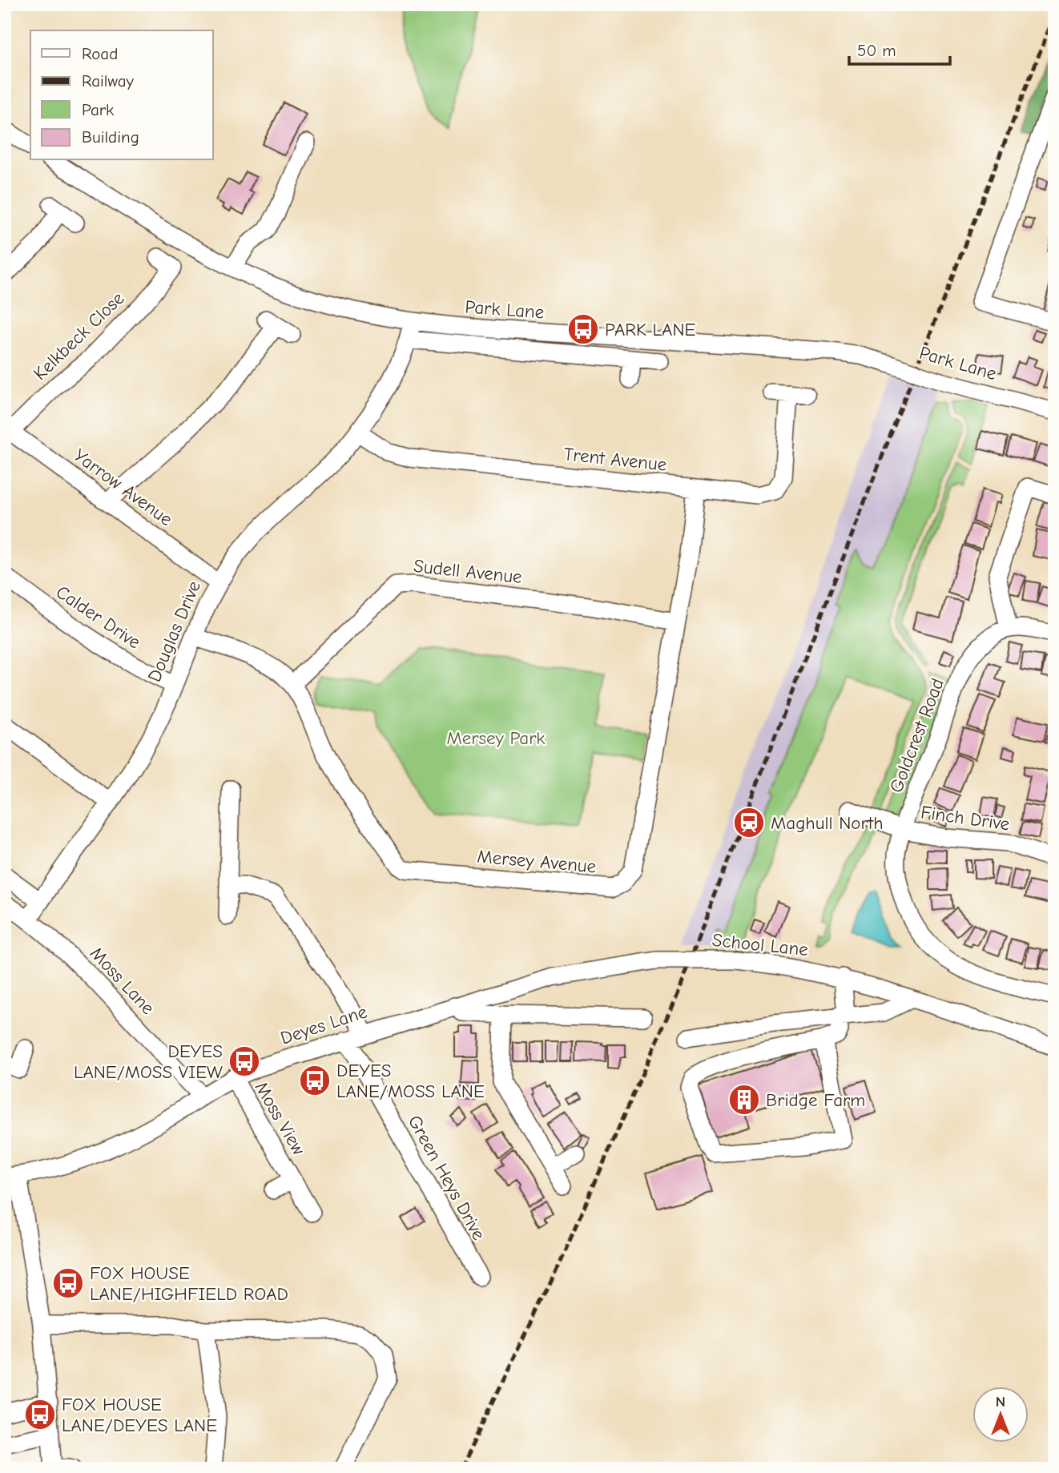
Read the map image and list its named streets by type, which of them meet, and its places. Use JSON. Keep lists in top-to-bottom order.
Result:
{
  "streets": {
    "street": [
      "Park Lane",
      "Kelkbeck Close",
      "Trent Avenue",
      "Yarrow Avenue",
      "Sudell Avenue",
      "Calder Drive",
      "Douglas Drive",
      "Goldcrest Road",
      "Finch Drive",
      "Mersey Avenue",
      "School Lane",
      "Moss Lane",
      "Deyes Lane",
      "Moss View",
      "Green Heys Drive"
    ]
  },
  "crossings": [
    ["Park Lane", "Douglas Drive"],
    ["Kelkbeck Close", "Yarrow Avenue"],
    ["Trent Avenue", "Douglas Drive"],
    ["Trent Avenue", "Mersey Avenue"],
    ["Yarrow Avenue", "Douglas Drive"],
    ["Sudell Avenue", "Mersey Avenue"],
    ["Calder Drive", "Douglas Drive"],
    ["Douglas Drive", "Mersey Avenue"],
    ["Douglas Drive", "Moss Lane"],
    ["Goldcrest Road", "Finch Drive"],
    ["School Lane", "Deyes Lane"],
    ["Moss Lane", "Deyes Lane"],
    ["Deyes Lane", "Moss View"],
    ["Deyes Lane", "Green Heys Drive"]
  ],
  "parks": ["Mersey Park"],
  "places": {
    "bus stop": [
      "PARK LANE",
      "DEYES LANE/MOSS VIEW",
      "DEYES LANE/MOSS LANE",
      "FOX HOUSE LANE/HIGHFIELD ROAD",
      "FOX HOUSE LANE/DEYES LANE"
    ],
    "station": ["Maghull North"],
    "building": ["Bridge Farm"]
  },
  "legend": [
    "Road",
    "Railway",
    "Park",
    "Building"
  ],
  "scale_bar": "50 m",
  "north": "top"
}
